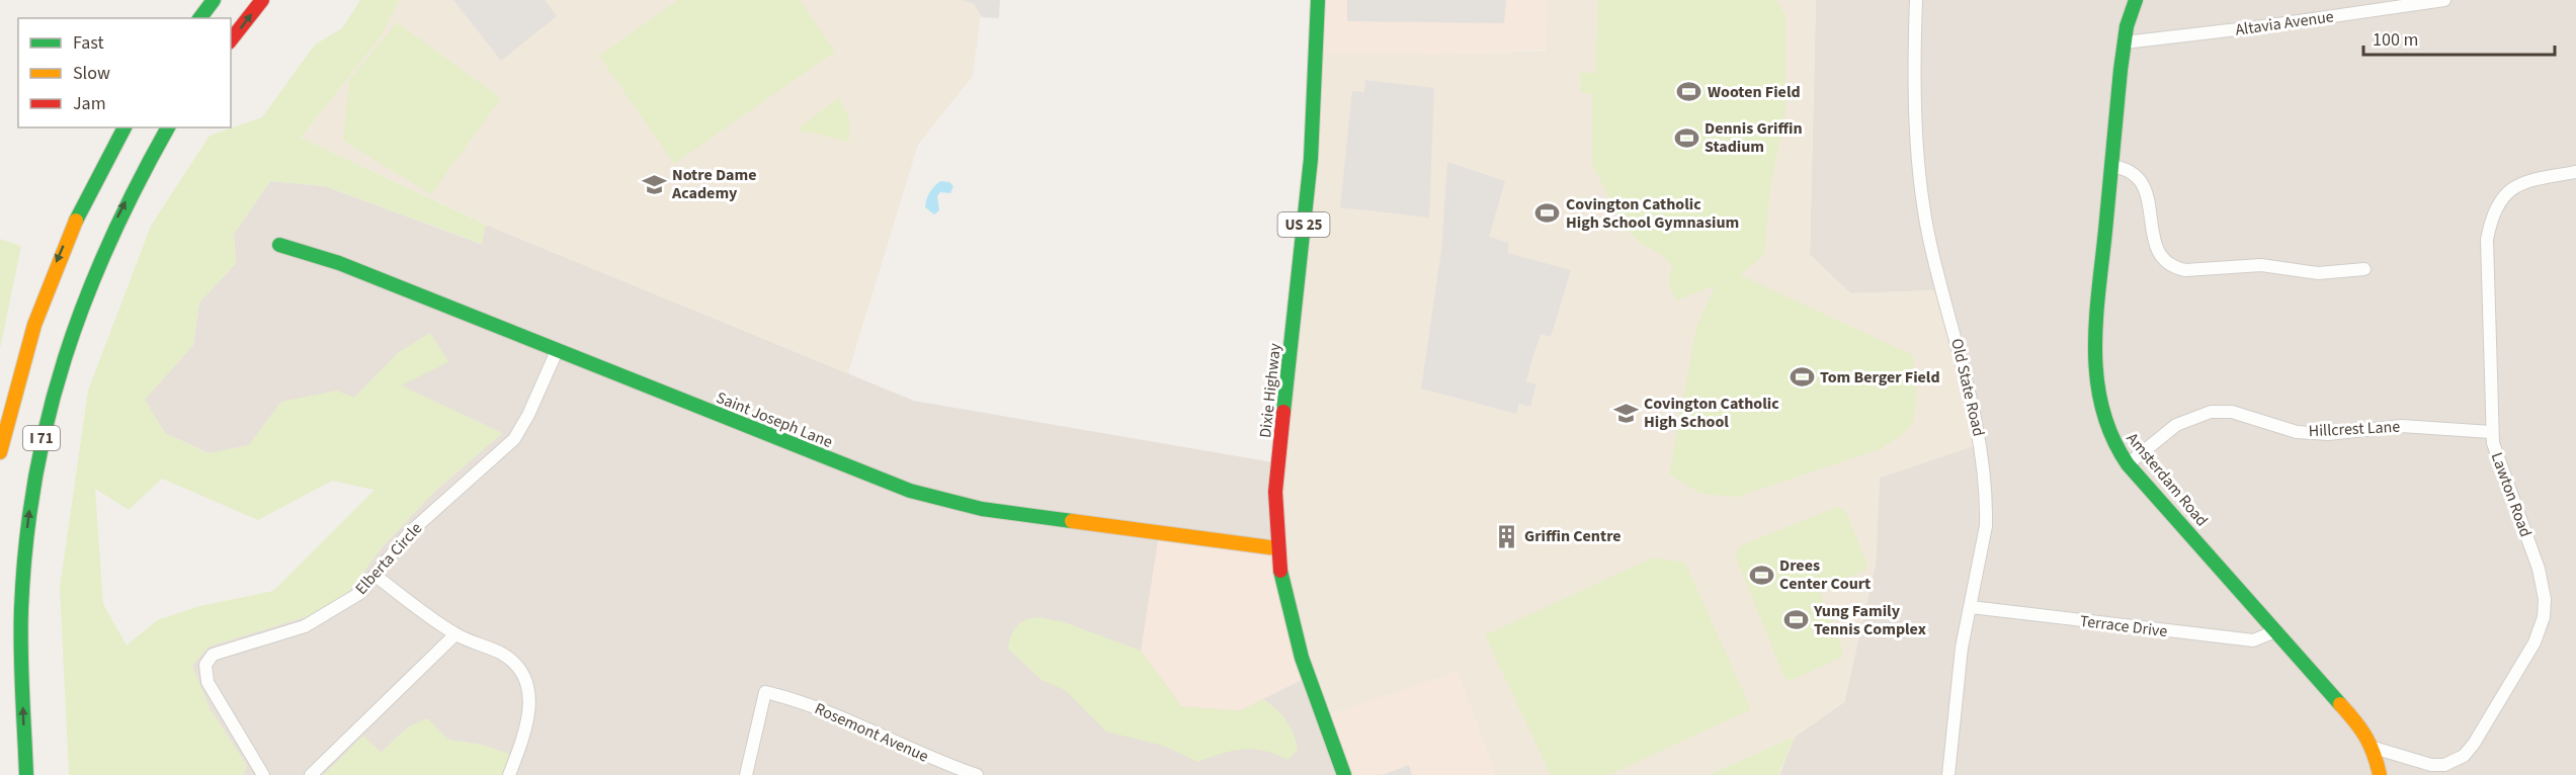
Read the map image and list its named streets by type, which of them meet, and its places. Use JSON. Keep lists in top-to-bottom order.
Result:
{
  "streets": {
    "main road": [
      "US 25",
      "Dixie Highway",
      "Saint Joseph Lane",
      "I 71",
      "Amsterdam Road"
    ],
    "street": [
      "Altavia Avenue",
      "Old State Road",
      "Hillcrest Lane",
      "Lawton Road",
      "Elberta Circle",
      "Terrace Drive",
      "Rosemont Avenue"
    ]
  },
  "crossings": [
    ["Altavia Avenue", "Amsterdam Road"],
    ["Old State Road", "Terrace Drive"],
    ["Dixie Highway", "Saint Joseph Lane"],
    ["Saint Joseph Lane", "Elberta Circle"],
    ["Hillcrest Lane", "Amsterdam Road"],
    ["Hillcrest Lane", "Lawton Road"],
    ["Amsterdam Road", "Lawton Road"],
    ["Amsterdam Road", "Terrace Drive"]
  ],
  "places": {
    "sports": [
      "Wooten Field",
      "Dennis Griffin Stadium",
      "Covington Catholic High School Gymnasium",
      "Tom Berger Field",
      "Drees Center Court",
      "Yung Family Tennis Complex"
    ],
    "school or university": ["Notre Dame Academy", "Covington Catholic High School"],
    "building": ["Griffin Centre"]
  },
  "legend": ["Fast", "Slow", "Jam"],
  "scale_bar": "100 m"
}
